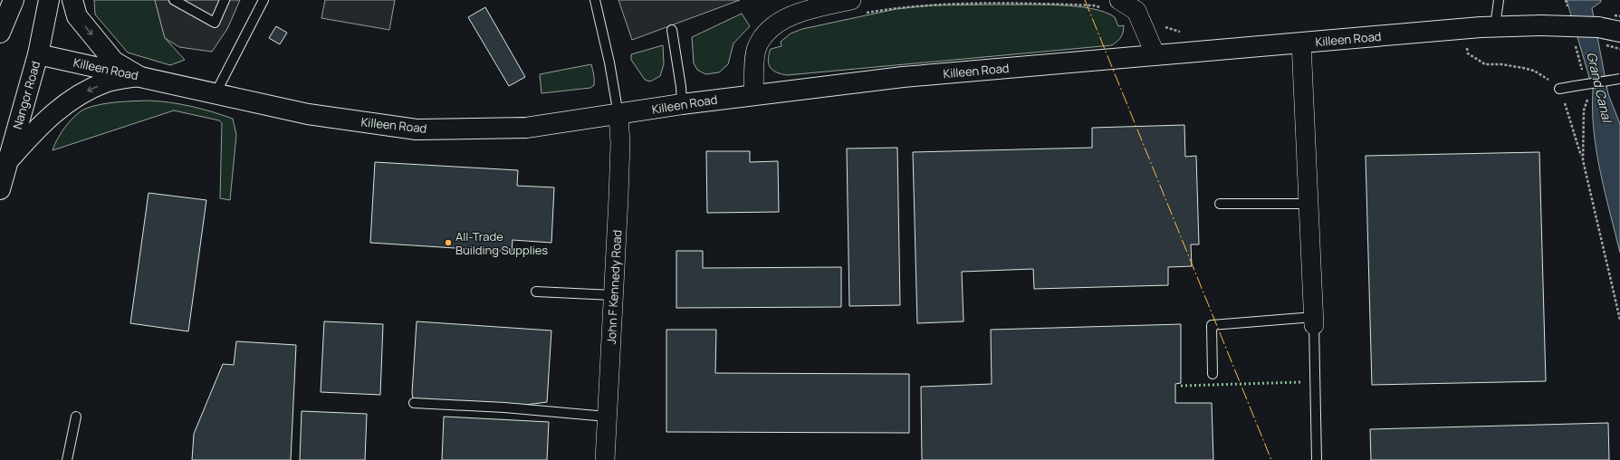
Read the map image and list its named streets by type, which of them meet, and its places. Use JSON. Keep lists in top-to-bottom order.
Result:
{
  "streets": {
    "street": ["Killeen Road", "Nangor Road", "John F Kennedy Road"]
  },
  "crossings": [
    ["Killeen Road", "Nangor Road"],
    ["Killeen Road", "John F Kennedy Road"]
  ],
  "water": ["Grand Canal"],
  "places": ["All-Trade Building Supplies"]
}
